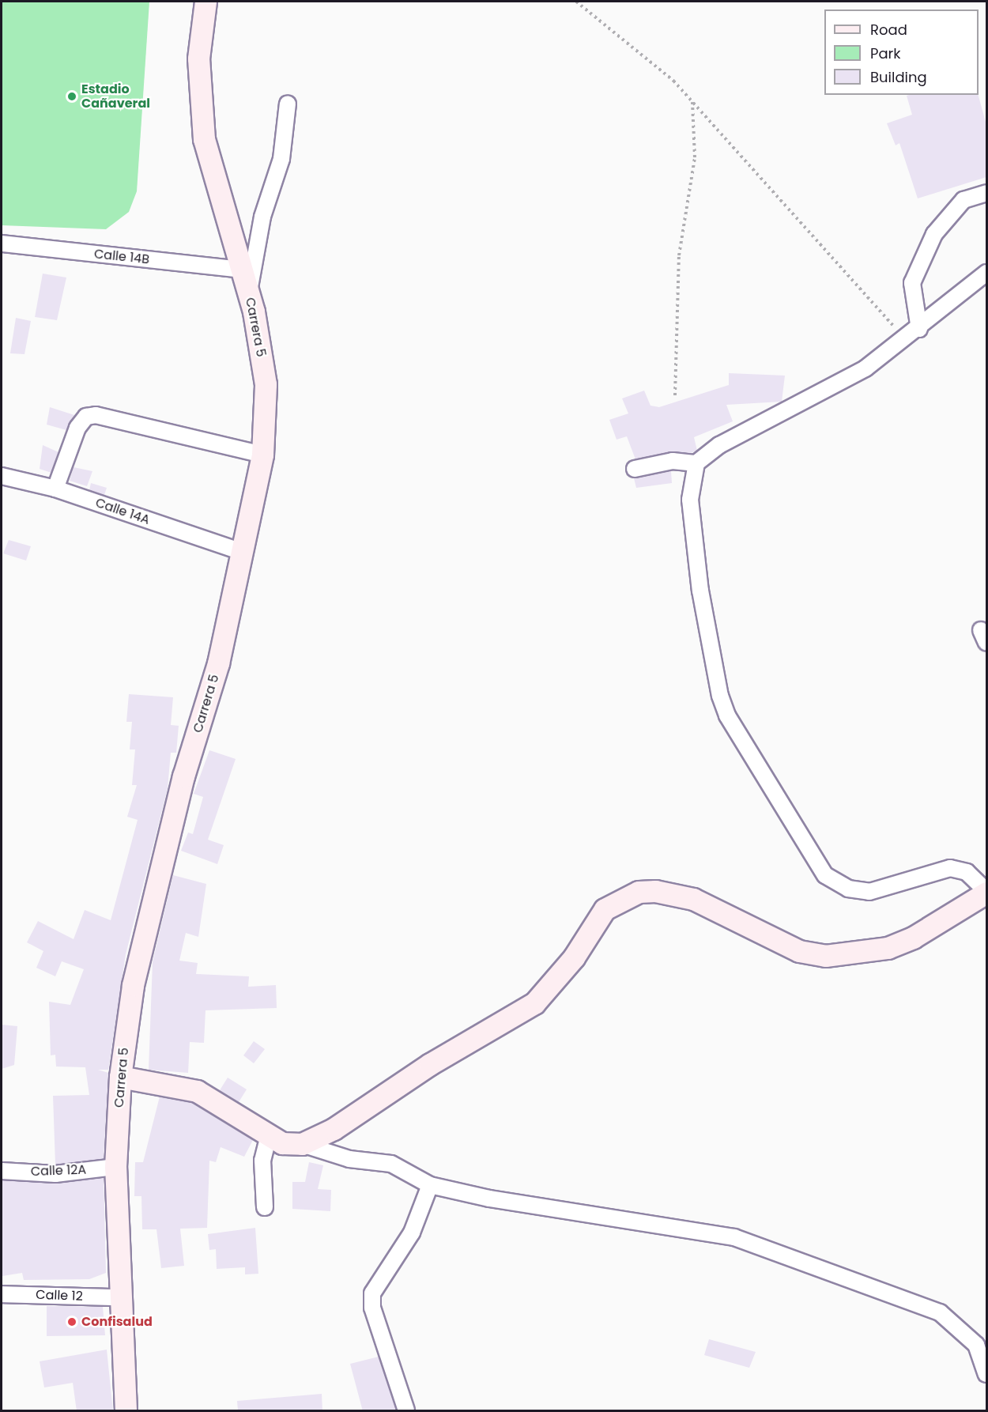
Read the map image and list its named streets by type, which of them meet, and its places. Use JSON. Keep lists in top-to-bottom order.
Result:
{
  "streets": {
    "main road": ["Carrera 5"],
    "street": [
      "Calle 14B",
      "Calle 14A",
      "Calle 12A",
      "Calle 12"
    ]
  },
  "crossings": [
    ["Calle 14B", "Carrera 5"],
    ["Carrera 5", "Calle 14A"],
    ["Carrera 5", "Calle 12A"],
    ["Carrera 5", "Calle 12"]
  ],
  "places": ["Estadio Cañaveral", "Confisalud"],
  "legend": ["Road", "Park", "Building"]
}
